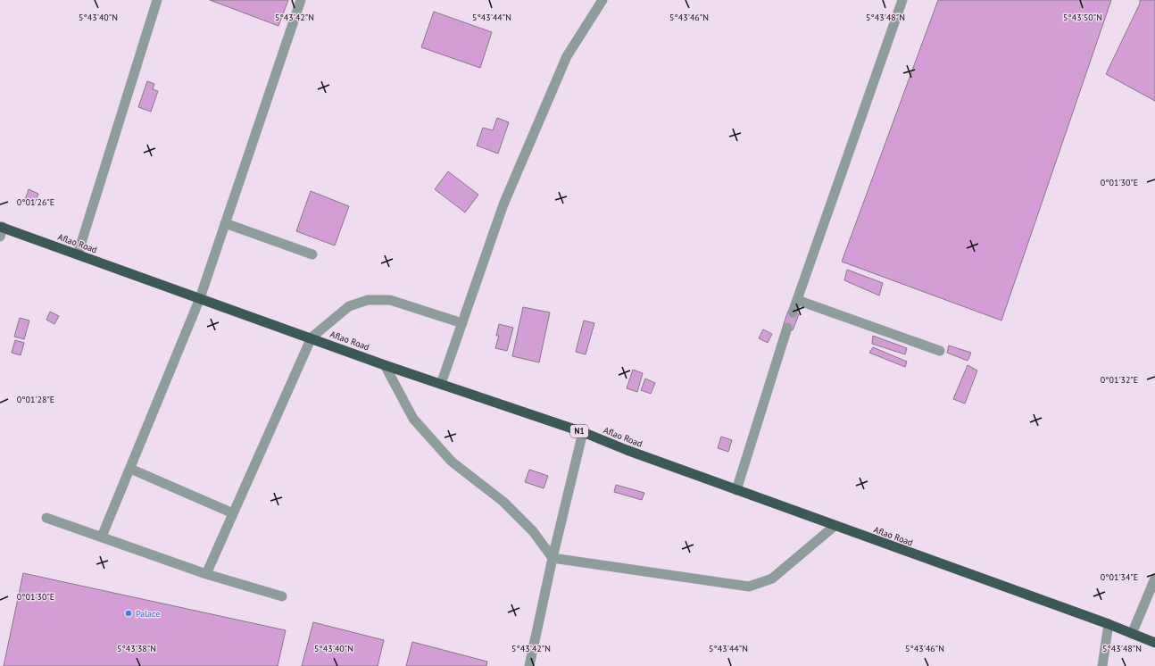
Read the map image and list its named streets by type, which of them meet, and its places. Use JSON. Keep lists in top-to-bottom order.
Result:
{
  "streets": {
    "highway": ["Aflao Road", "N1"]
  },
  "places": ["Palace"],
  "coordinates": [
    "5°43'40\"N",
    "5°43'42\"N",
    "5°43'46\"N",
    "5°43'48\"N",
    "5°43'50\"N",
    "5°43'44\"N",
    "0°01'30\"E",
    "0°01'26\"E",
    "0°01'32\"E",
    "0°01'28\"E",
    "0°01'34\"E",
    "5°43'38\"N"
  ]
}
